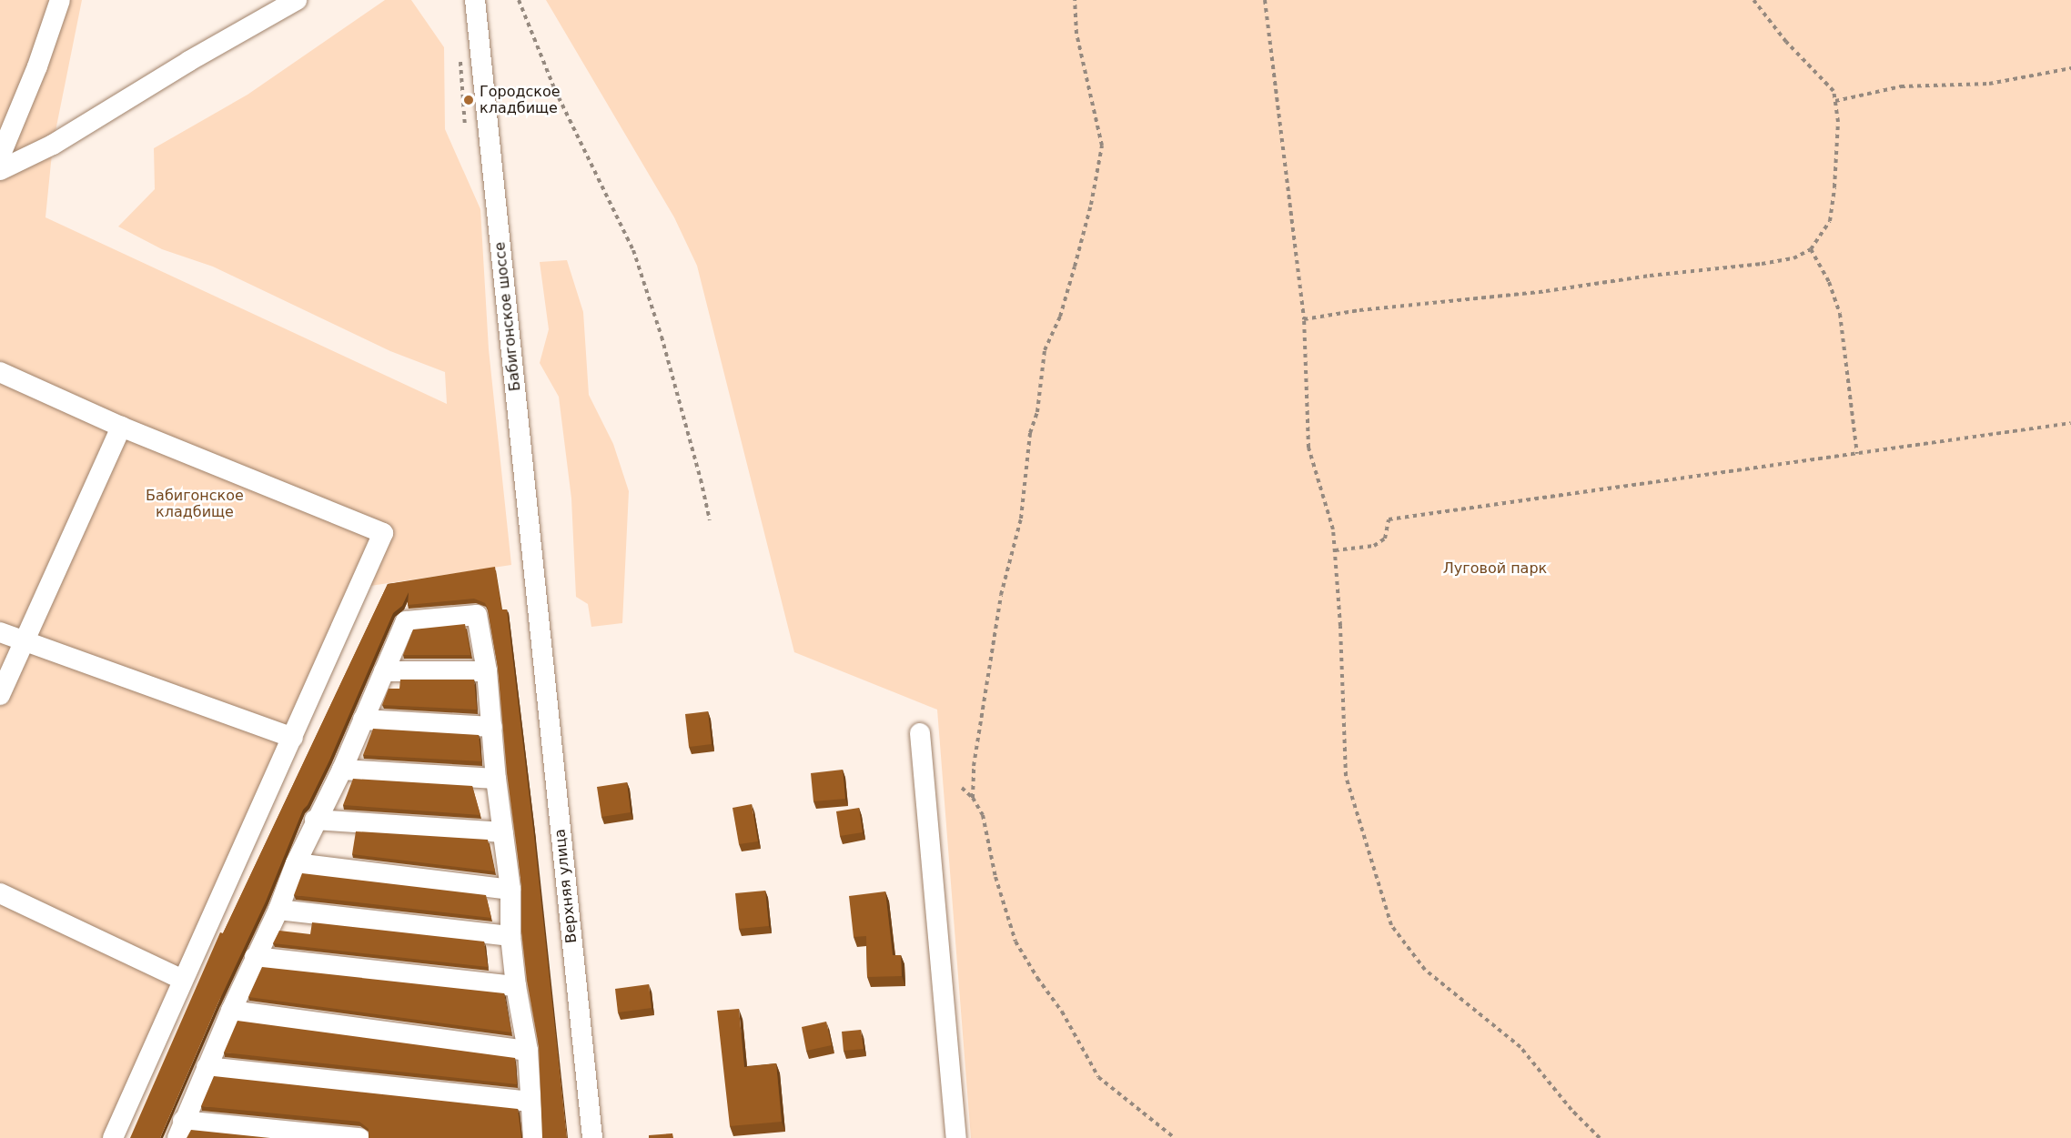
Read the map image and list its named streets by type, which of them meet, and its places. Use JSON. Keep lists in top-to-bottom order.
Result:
{
  "streets": {
    "street": ["Бабигонское шоссе", "Верхняя улица"]
  },
  "crossings": [
    ["Бабигонское шоссе", "Верхняя улица"]
  ],
  "parks": ["Бабигонское кладбище", "Луговой парк"],
  "places": ["Городское кладбище"]
}
